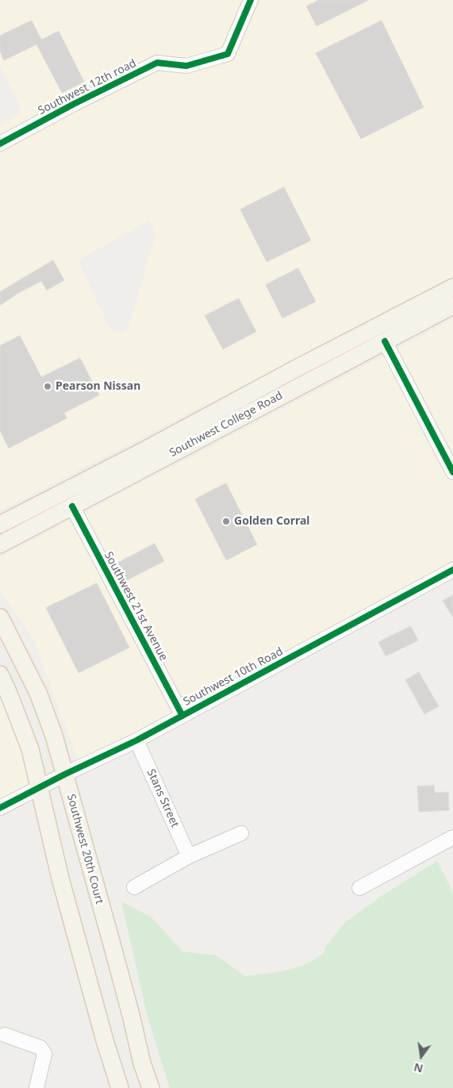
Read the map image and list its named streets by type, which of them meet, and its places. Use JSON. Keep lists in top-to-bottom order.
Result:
{
  "streets": {
    "main road": ["Southwest College Road", "Southwest 20th Court"],
    "street": [
      "Southwest 12th road",
      "Southwest 21st Avenue",
      "Southwest 10th Road",
      "Stans Street"
    ]
  },
  "crossings": [
    ["Southwest College Road", "Southwest 21st Avenue"],
    ["Southwest 21st Avenue", "Southwest 10th Road"],
    ["Southwest 10th Road", "Stans Street"],
    ["Southwest 10th Road", "Southwest 20th Court"]
  ],
  "places": ["Pearson Nissan", "Golden Corral"],
  "north": "bottom"
}
